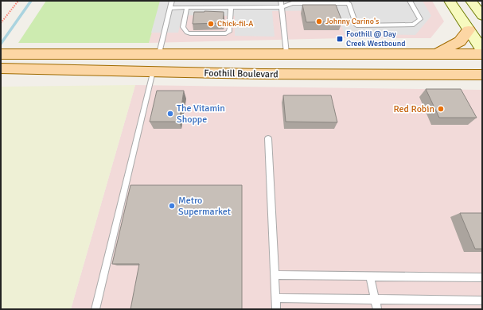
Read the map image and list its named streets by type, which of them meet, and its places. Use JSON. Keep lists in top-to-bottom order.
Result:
{
  "streets": {
    "main road": ["Foothill Boulevard"]
  },
  "places": {
    "other": [
      "Johnny Carino's",
      "Chick-fil-A",
      "Red Robin",
      "The Vitamin Shoppe",
      "Metro Supermarket"
    ],
    "transit": ["Foothill @ Day Creek Westbound"]
  }
}
